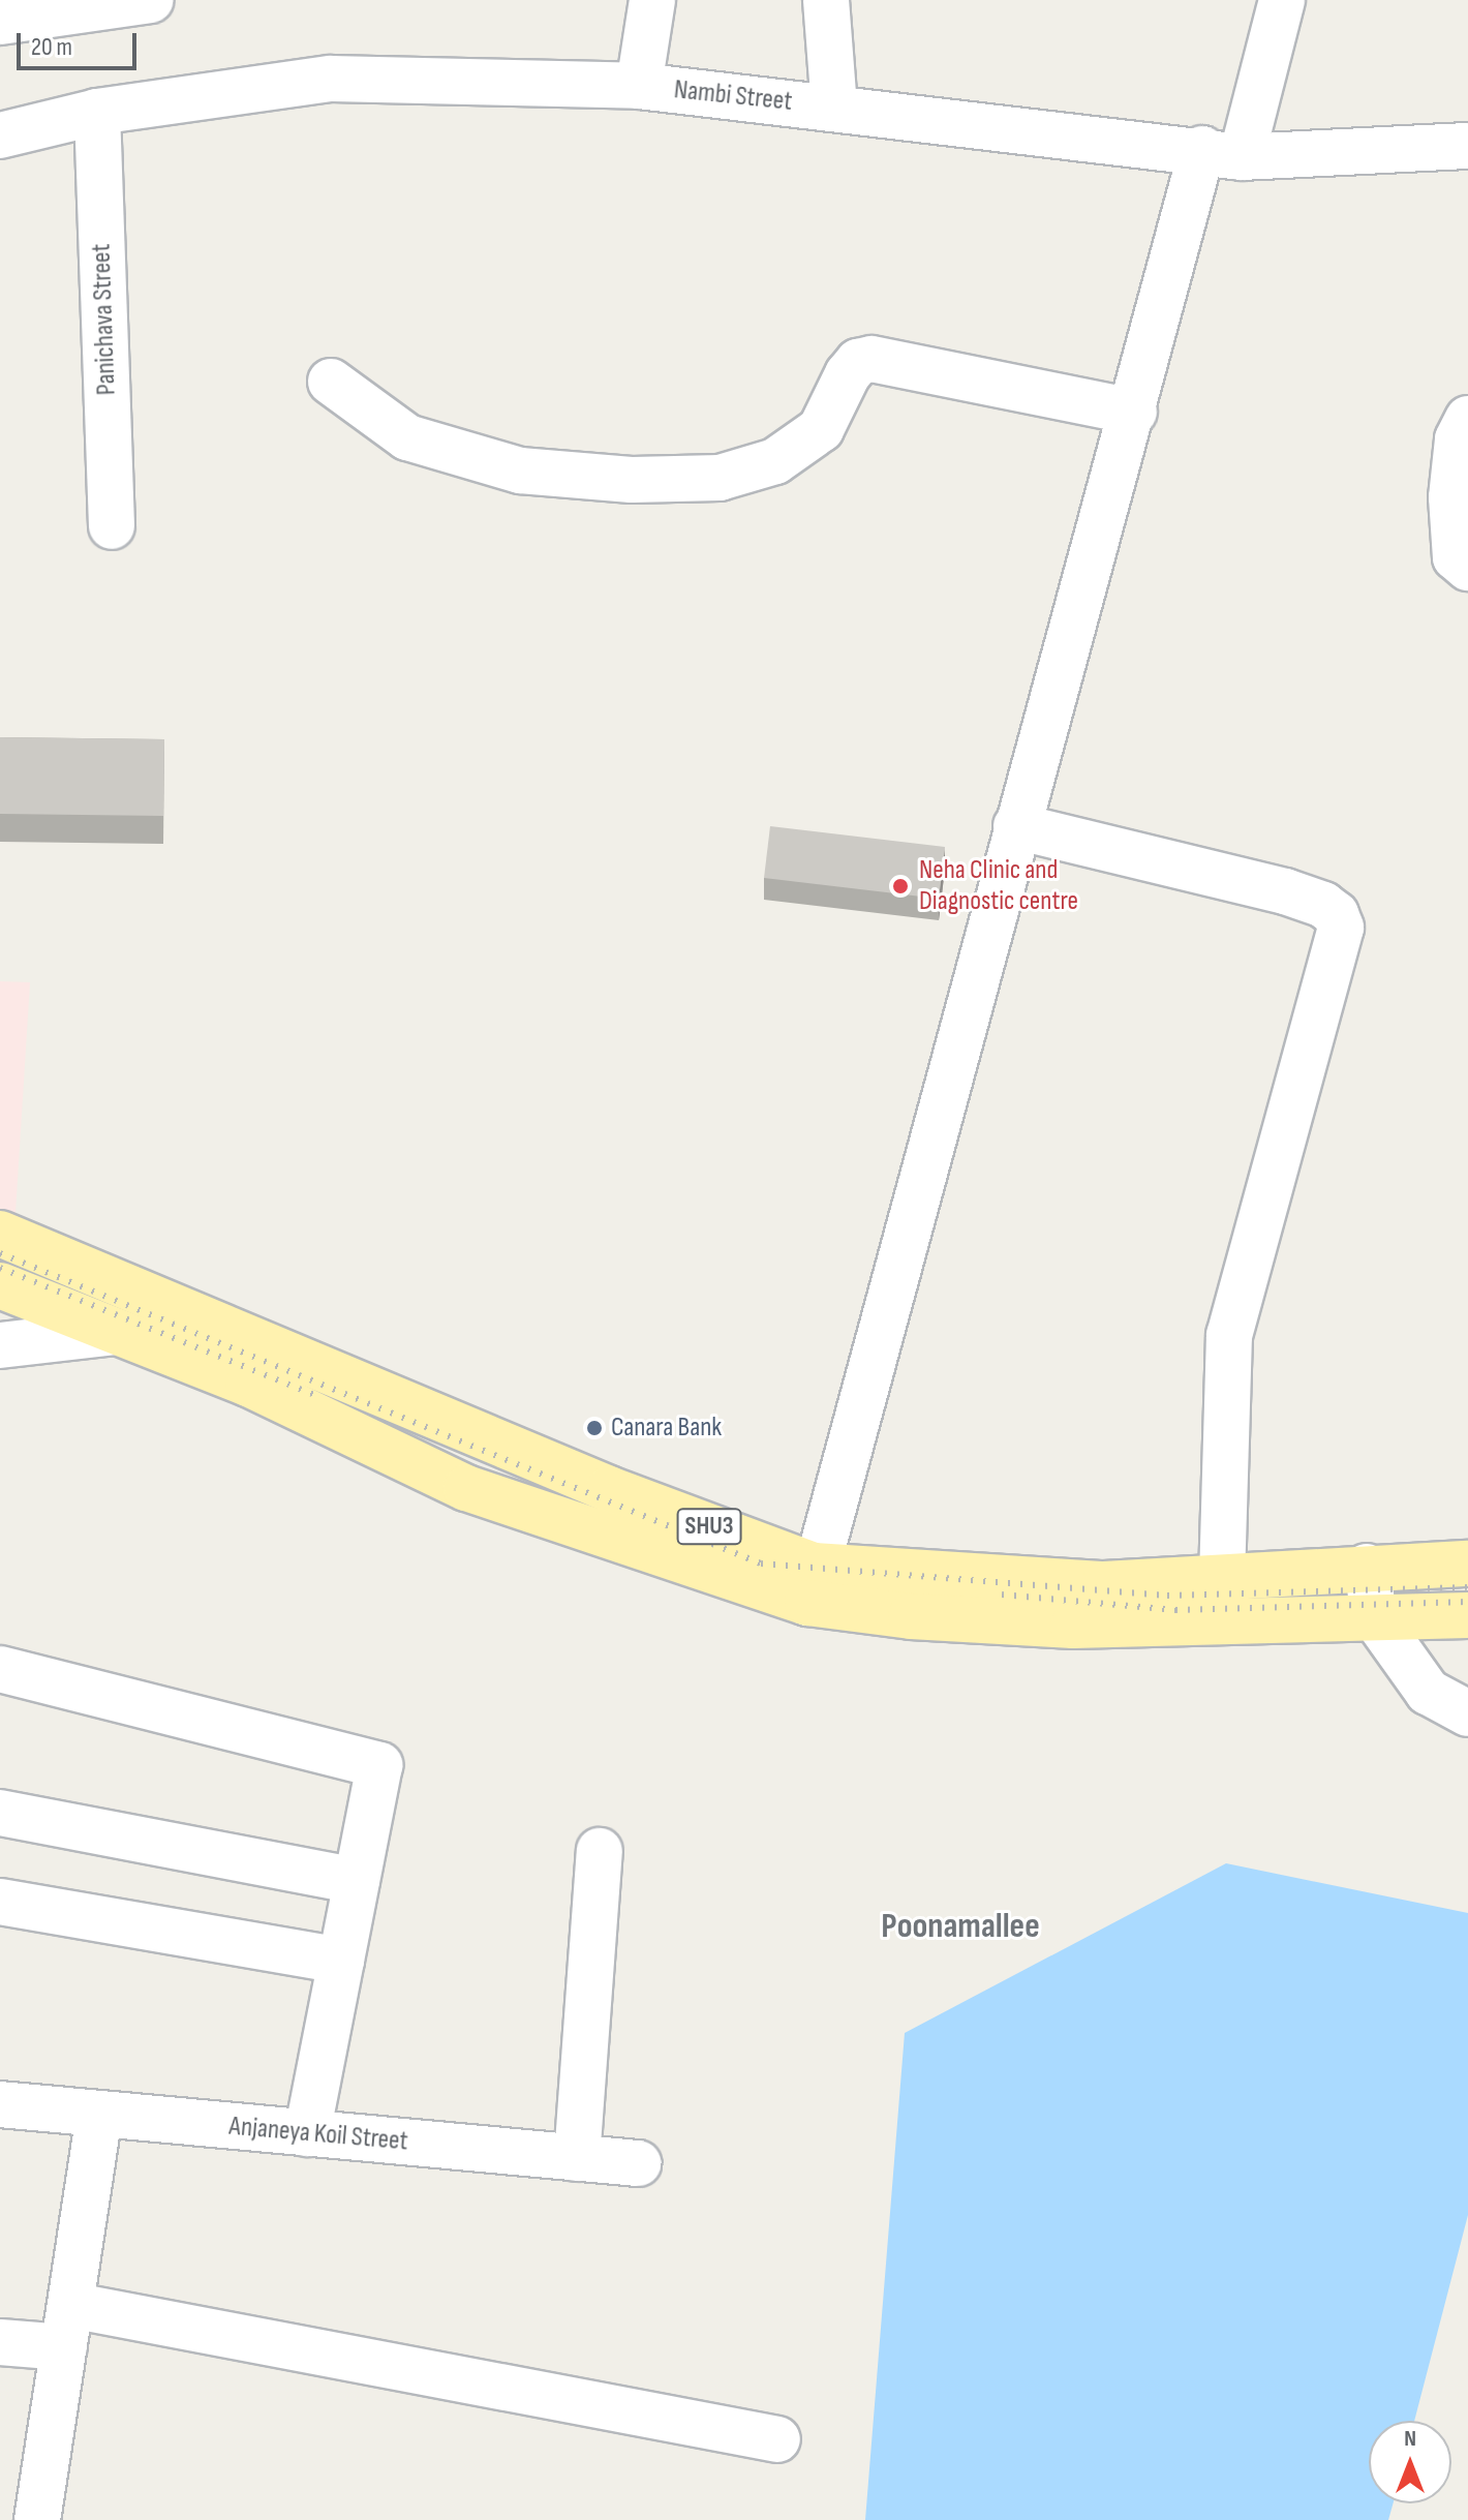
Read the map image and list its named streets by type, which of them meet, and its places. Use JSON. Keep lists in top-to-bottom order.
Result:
{
  "streets": {
    "main road": ["SHU3"],
    "street": ["Nambi Street", "Panichava Street", "Anjaneya Koil Street"]
  },
  "crossings": [
    ["Nambi Street", "Panichava Street"]
  ],
  "districts": ["Poonamallee"],
  "places": ["Neha Clinic and Diagnostic centre", "Canara Bank"],
  "scale_bar": "20 m",
  "north": "top"
}
